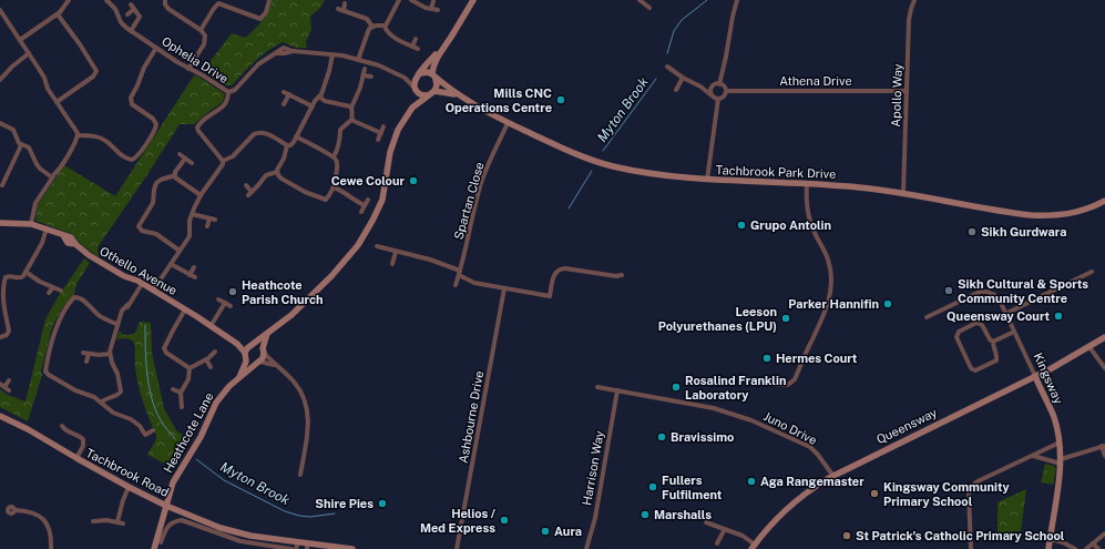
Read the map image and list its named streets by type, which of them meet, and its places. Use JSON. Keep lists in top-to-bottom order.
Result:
{
  "streets": {
    "street": [
      "Ophelia Drive",
      "Athena Drive",
      "Apollo Way",
      "Tachbrook Park Drive",
      "Spartan Close",
      "Othello Avenue",
      "Kingsway",
      "Ashbourne Drive",
      "Queensway",
      "Juno Drive",
      "Heathcote Lane",
      "Harrison Way",
      "Tachbrook Road"
    ]
  },
  "crossings": [
    ["Ophelia Drive", "Tachbrook Park Drive"],
    ["Ophelia Drive", "Heathcote Lane"],
    ["Athena Drive", "Apollo Way"],
    ["Apollo Way", "Tachbrook Park Drive"],
    ["Tachbrook Park Drive", "Spartan Close"],
    ["Tachbrook Park Drive", "Heathcote Lane"],
    ["Othello Avenue", "Heathcote Lane"],
    ["Kingsway", "Queensway"],
    ["Queensway", "Juno Drive"],
    ["Juno Drive", "Harrison Way"],
    ["Heathcote Lane", "Tachbrook Road"]
  ],
  "water": ["Myton Brook"],
  "places": [
    "Mills CNC Operations Centre",
    "Cewe Colour",
    "Grupo Antolin",
    "Sikh Gurdwara",
    "Sikh Cultural & Sports Community Centre",
    "Heathcote Parish Church",
    "Parker Hannifin",
    "Queensway Court",
    "Leeson Polyurethanes (LPU)",
    "Hermes Court",
    "Rosalind Franklin Laboratory",
    "Bravissimo",
    "Aga Rangemaster",
    "Fullers Fulfilment",
    "Kingsway Community Primary School",
    "Shire Pies",
    "Marshalls",
    "Helios / Med Express",
    "Aura",
    "St Patrick's Catholic Primary School"
  ]
}
